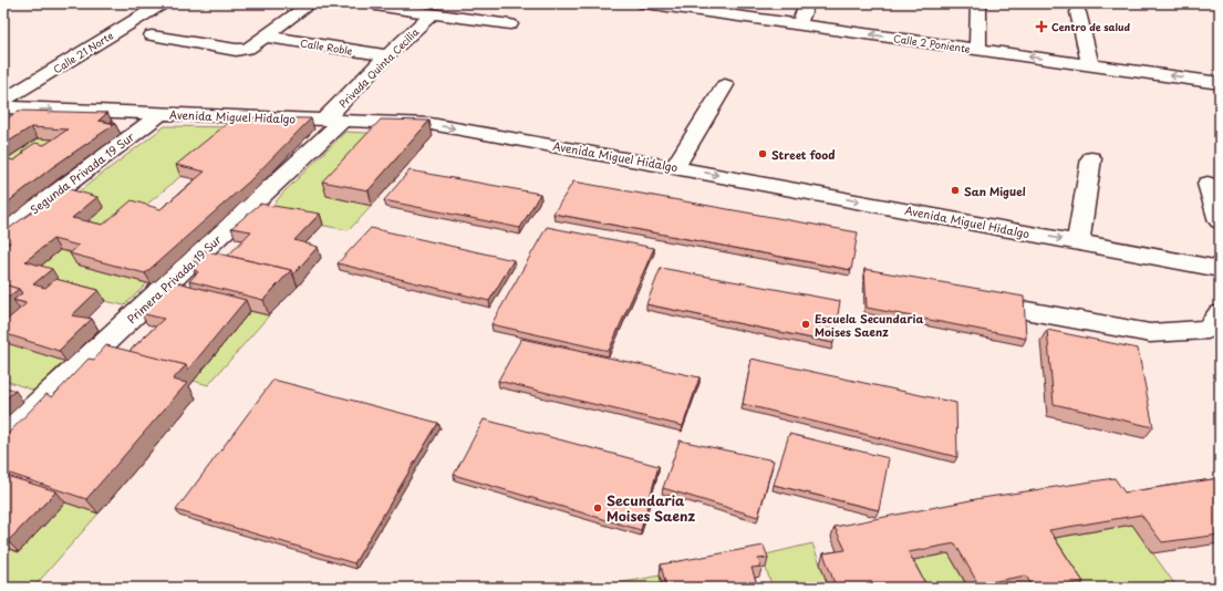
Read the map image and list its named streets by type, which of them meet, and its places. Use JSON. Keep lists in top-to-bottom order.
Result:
{
  "streets": {
    "street": [
      "Calle 2 Poniente",
      "Calle Roble",
      "Calle 21 Norte",
      "Privada Quinta Cecilia",
      "Avenida Miguel Hidalgo",
      "Segunda Privada 19 Sur",
      "Primera Privada 19 Sur"
    ]
  },
  "crossings": [
    ["Calle Roble", "Privada Quinta Cecilia"],
    ["Privada Quinta Cecilia", "Avenida Miguel Hidalgo"],
    ["Privada Quinta Cecilia", "Primera Privada 19 Sur"],
    ["Avenida Miguel Hidalgo", "Segunda Privada 19 Sur"],
    ["Avenida Miguel Hidalgo", "Primera Privada 19 Sur"]
  ],
  "one_way": ["Calle 2 Poniente", "Avenida Miguel Hidalgo"],
  "places": {
    "health": ["Centro de salud"],
    "other": [
      "Street food",
      "San Miguel",
      "Escuela Secundaria Moises Saenz",
      "Secundaria Moises Saenz"
    ]
  }
}
